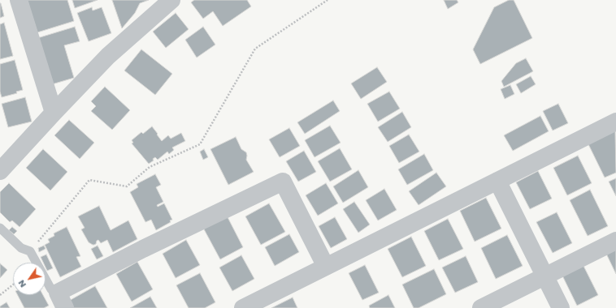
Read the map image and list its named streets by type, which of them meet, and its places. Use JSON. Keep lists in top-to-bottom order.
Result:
{
  "north": "bottom left"
}
